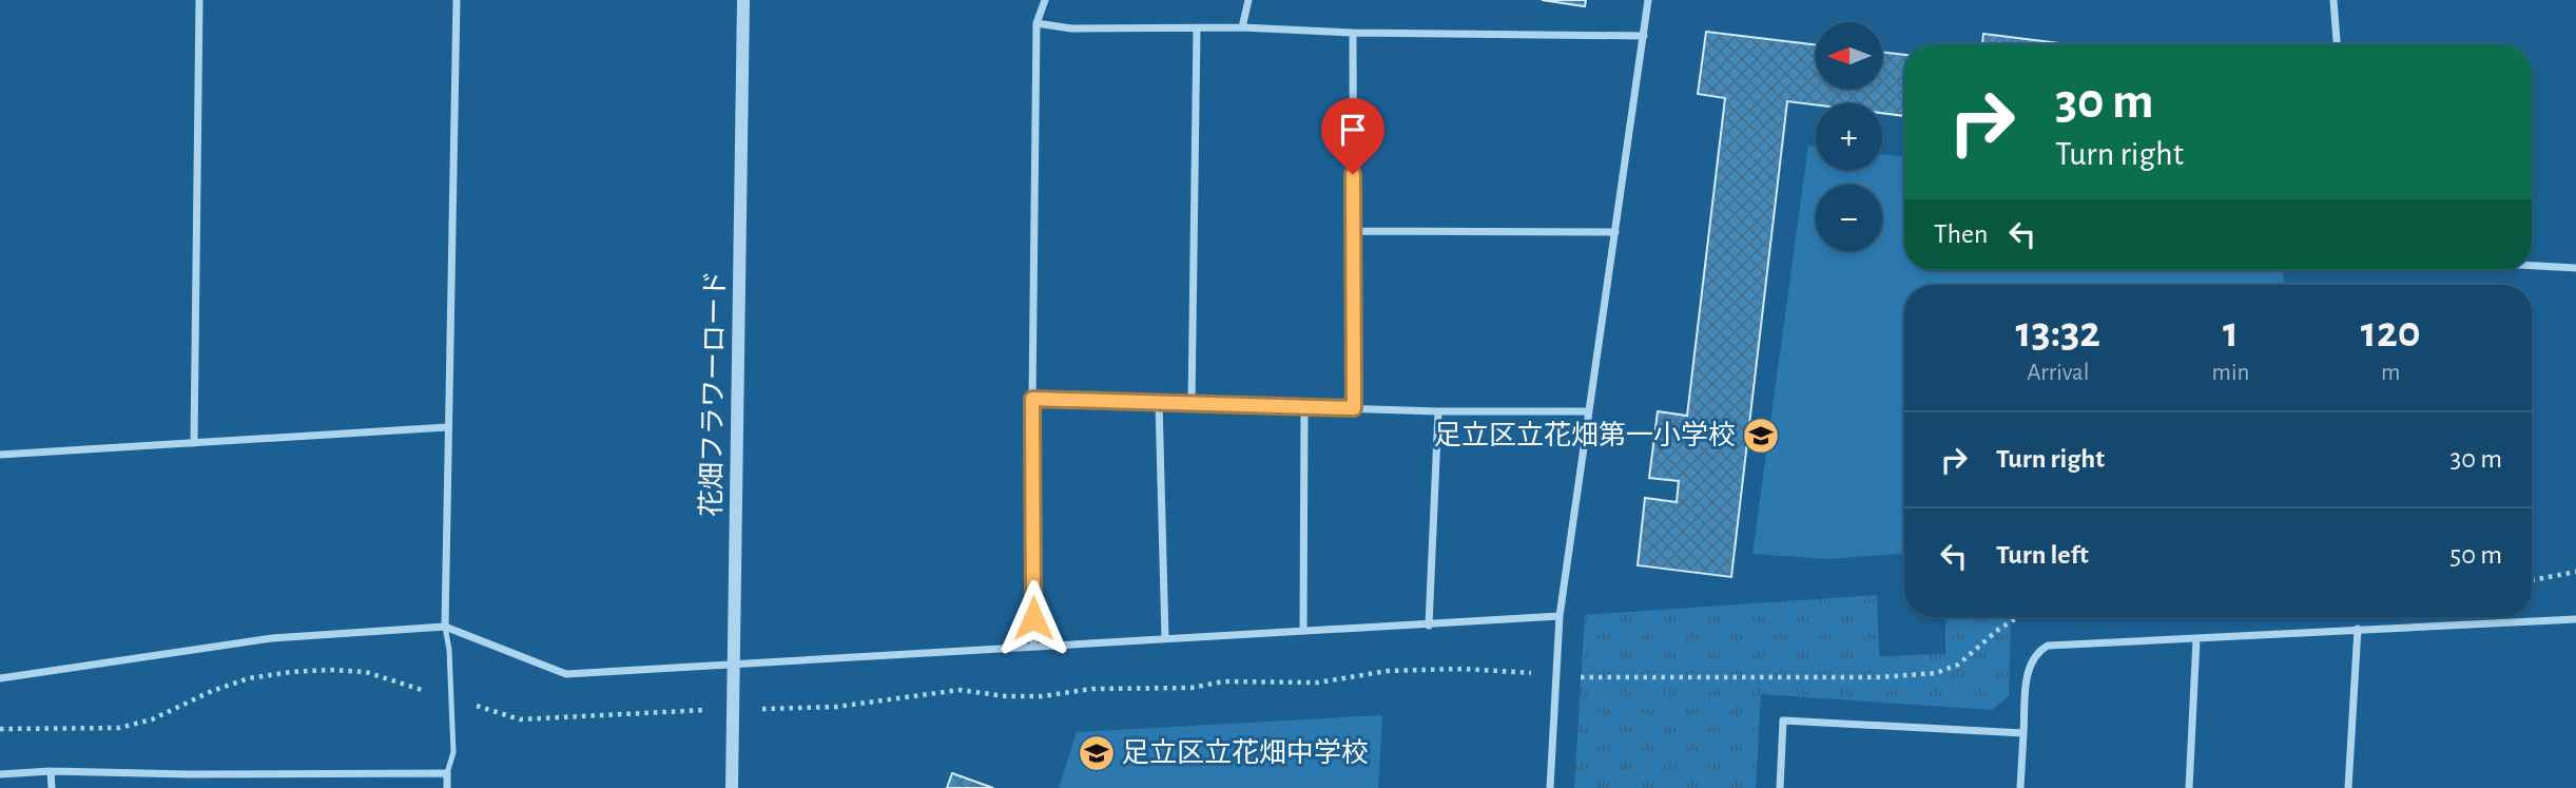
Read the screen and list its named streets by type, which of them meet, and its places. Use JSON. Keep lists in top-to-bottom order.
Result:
{
  "streets": {
    "street": ["花畑フラワーロード"]
  },
  "places": {
    "school or university": ["足立区立花畑第一小学校", "足立区立花畑中学校"]
  },
  "north": "left",
  "page": {
    "map_buttons": ["+", "−"],
    "turn": ["30 m", "Turn right"],
    "then": "Then",
    "eta": [
      "13:32",
      "Arrival",
      "1",
      "min",
      "120",
      "m"
    ],
    "list": [
      {
        "name": "Turn right",
        "value": "30 m"
      },
      {
        "name": "Turn left",
        "value": "50 m"
      }
    ]
  }
}
